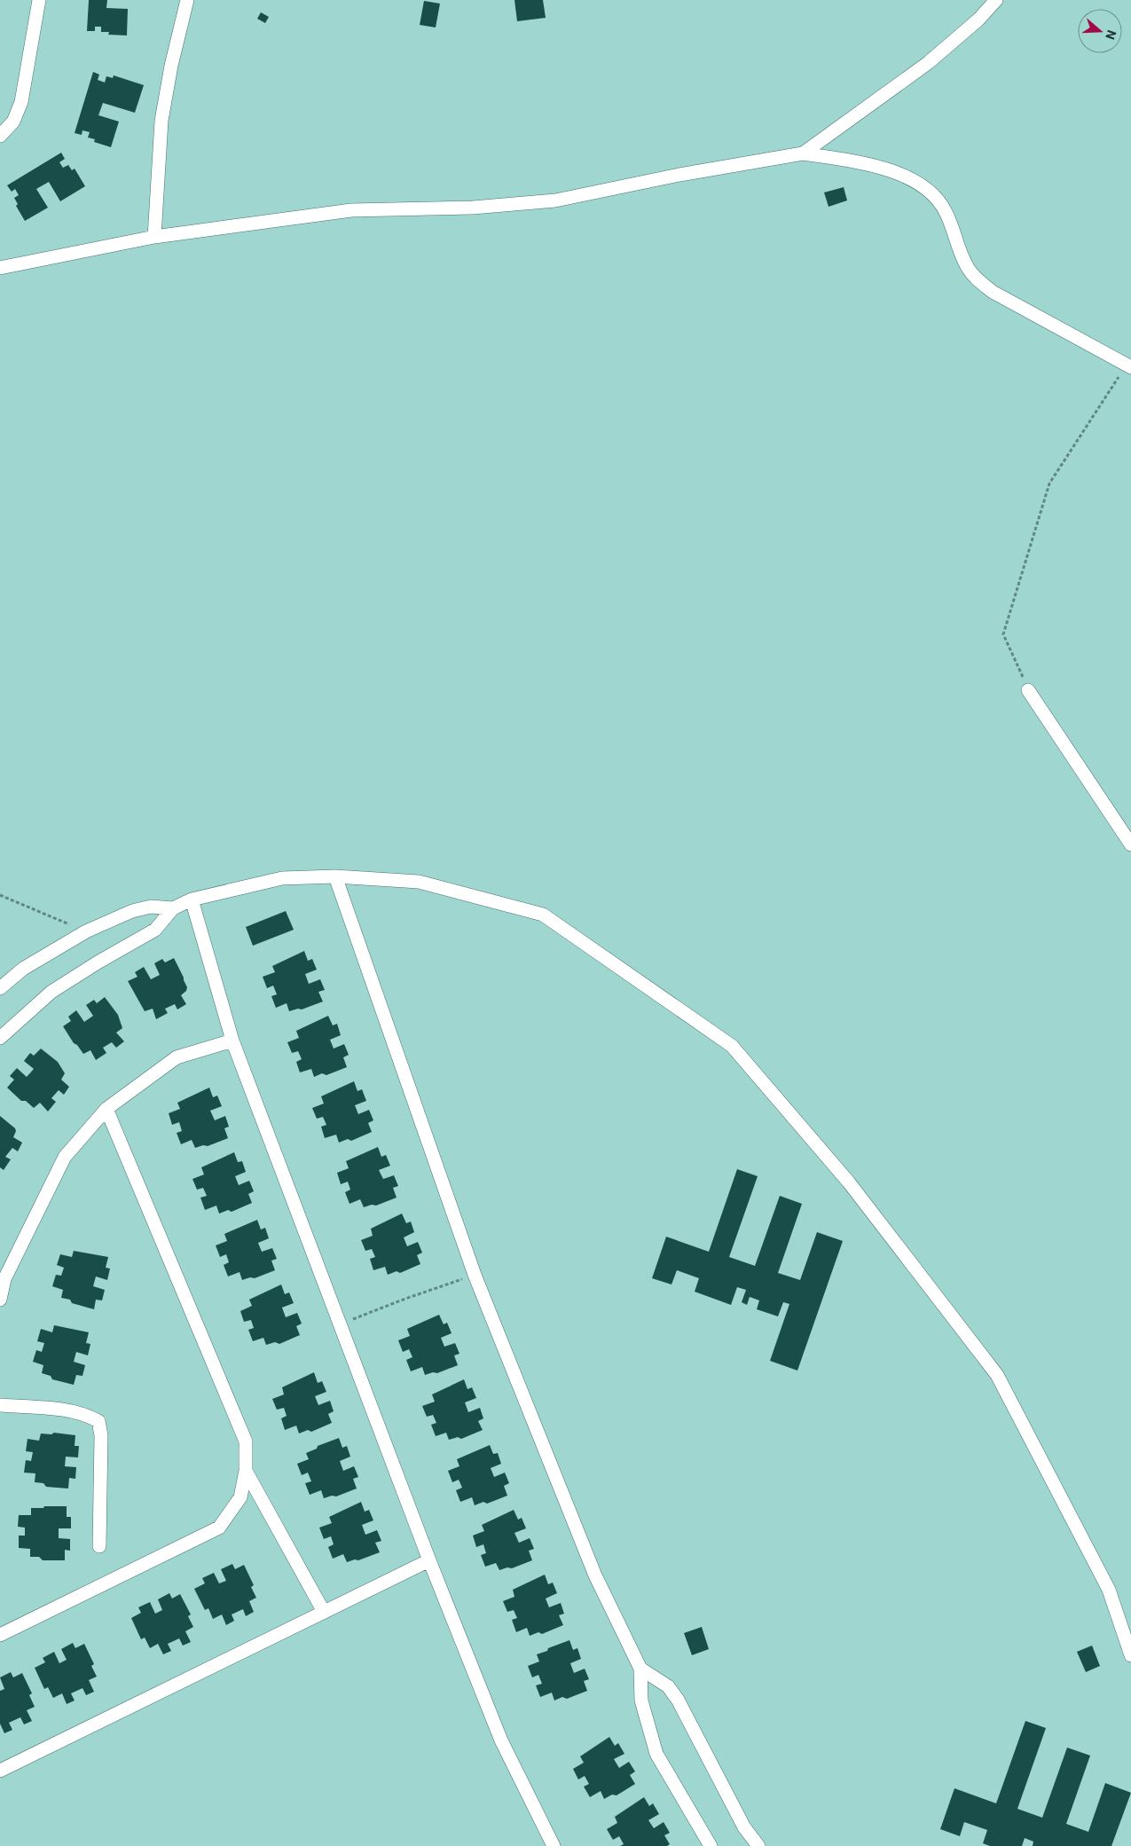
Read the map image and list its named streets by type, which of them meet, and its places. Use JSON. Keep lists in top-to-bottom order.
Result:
{
  "north": "right"
}
